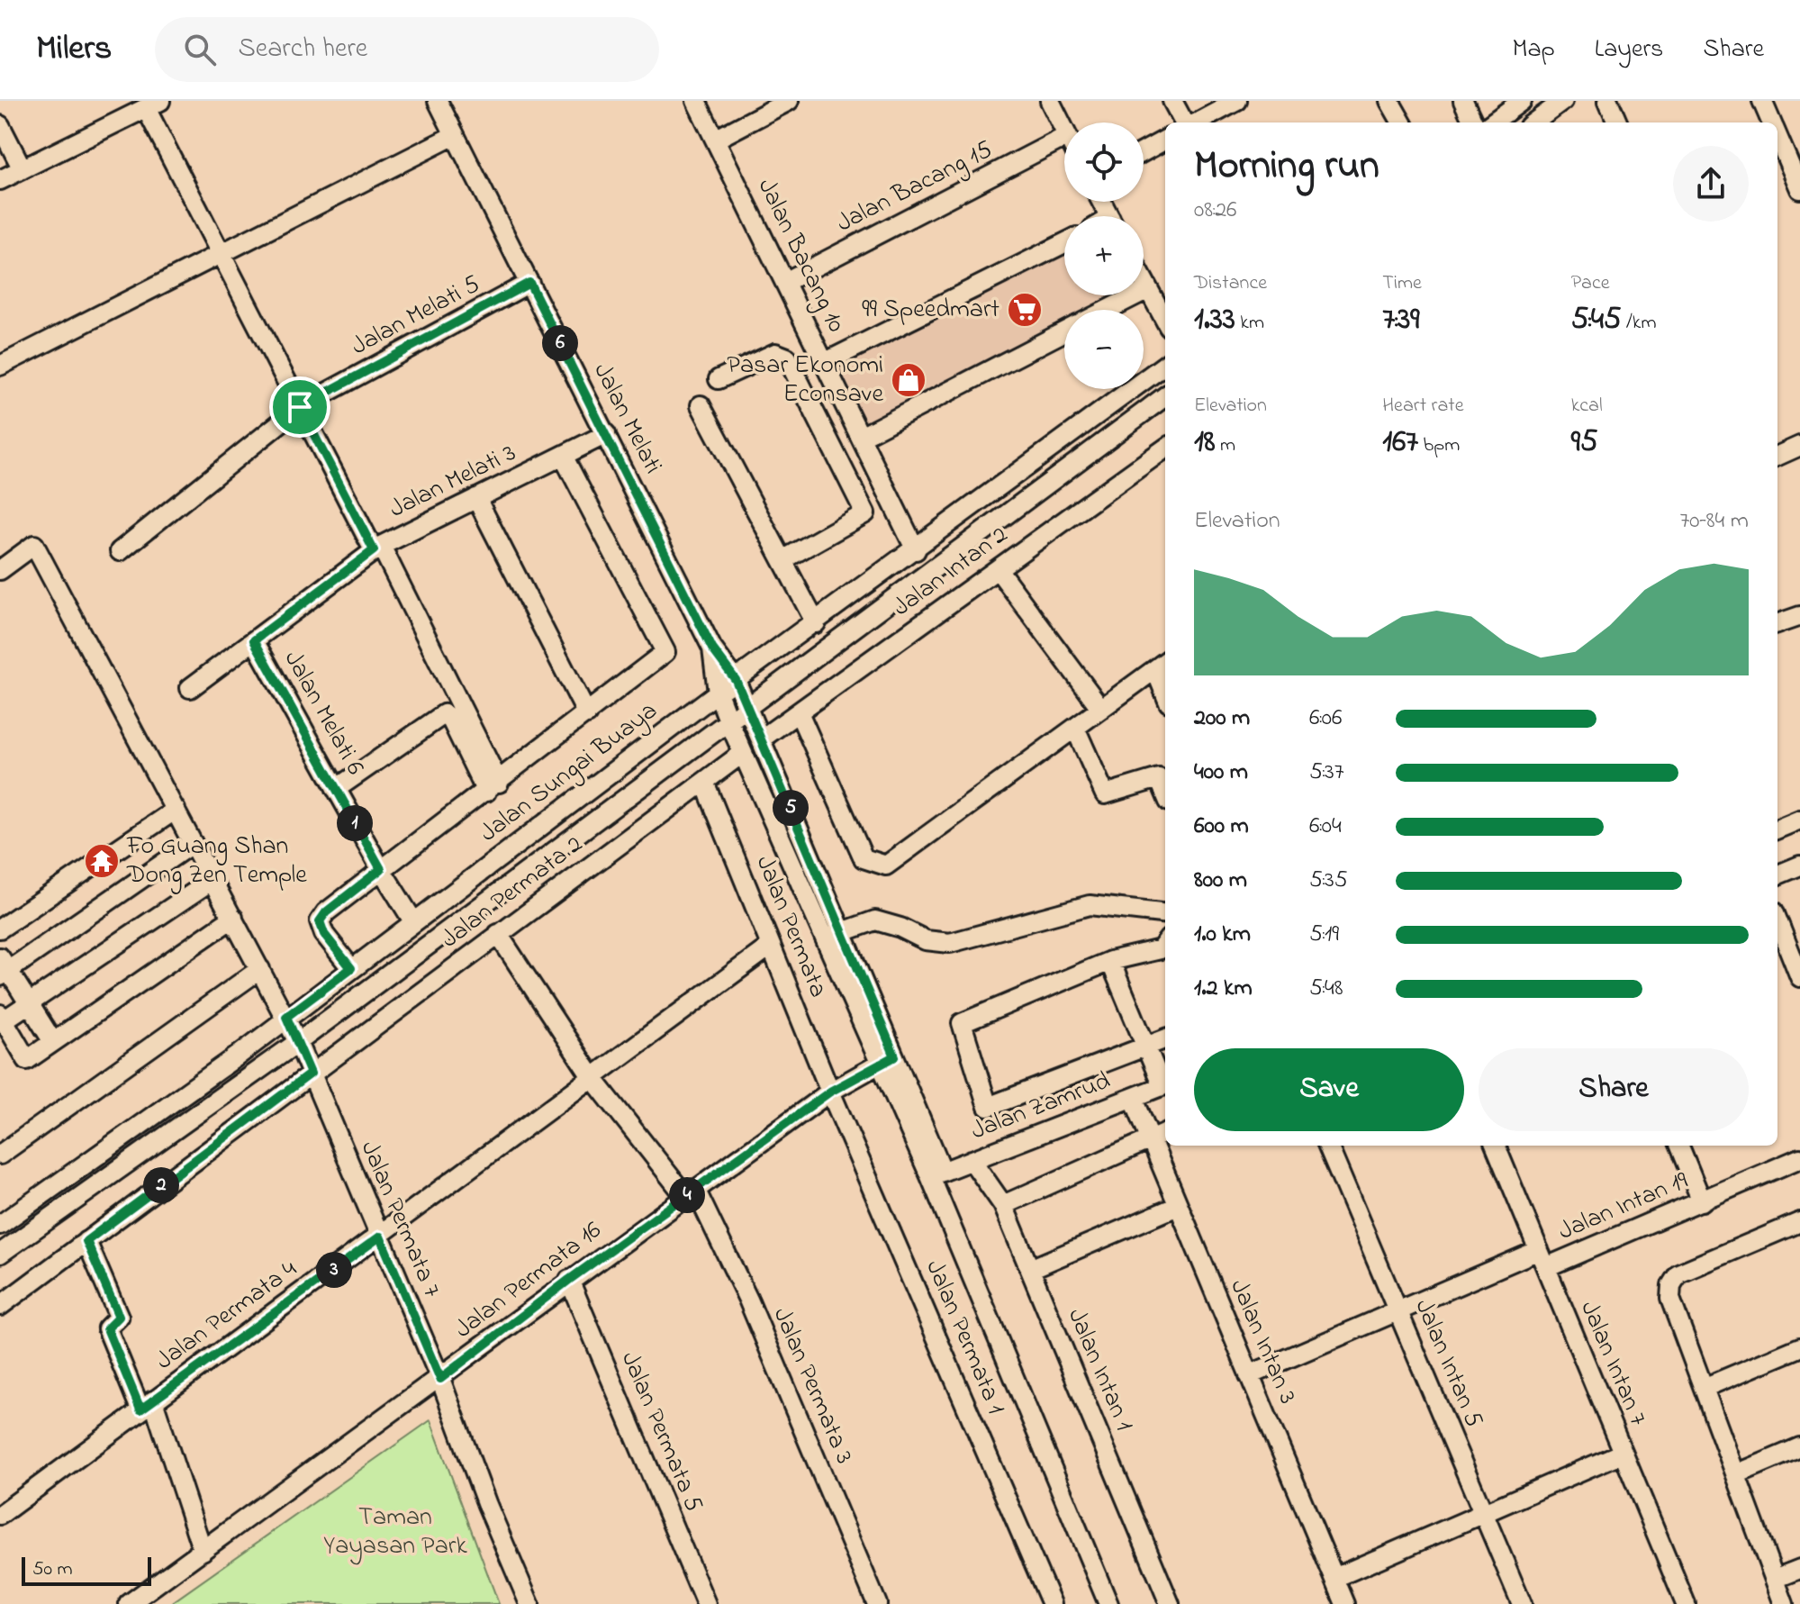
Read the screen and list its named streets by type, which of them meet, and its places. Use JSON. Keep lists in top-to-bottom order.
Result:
{
  "streets": {
    "street": [
      "Jalan Bacang 15",
      "Jalan Bacang 10",
      "Jalan Melati 5",
      "Jalan Melati",
      "Jalan Melati 3",
      "Jalan Intan 2",
      "Jalan Melati 6",
      "Jalan Sungai Buaya",
      "Jalan Permata 2",
      "Jalan Permata",
      "Jalan Zamrud",
      "Jalan Intan 19",
      "Jalan Permata 7",
      "Jalan Permata 16",
      "Jalan Permata 4",
      "Jalan Permata 1",
      "Jalan Intan 3",
      "Jalan Intan 5",
      "Jalan Intan 7",
      "Jalan Intan 1",
      "Jalan Permata 3",
      "Jalan Permata 5"
    ]
  },
  "crossings": [
    ["Jalan Bacang 15", "Jalan Bacang 10"],
    ["Jalan Bacang 10", "Jalan Sungai Buaya"],
    ["Jalan Melati 5", "Jalan Melati"],
    ["Jalan Melati", "Jalan Melati 3"],
    ["Jalan Melati", "Jalan Sungai Buaya"],
    ["Jalan Melati 3", "Jalan Melati 6"],
    ["Jalan Melati 6", "Jalan Sungai Buaya"],
    ["Jalan Sungai Buaya", "Jalan Permata 7"],
    ["Jalan Permata 2", "Jalan Permata"],
    ["Jalan Permata 2", "Jalan Permata 7"],
    ["Jalan Permata 2", "Jalan Permata 3"],
    ["Jalan Permata", "Jalan Permata 16"],
    ["Jalan Permata", "Jalan Permata 1"],
    ["Jalan Zamrud", "Jalan Intan 3"],
    ["Jalan Zamrud", "Jalan Intan 1"],
    ["Jalan Intan 19", "Jalan Intan 3"],
    ["Jalan Intan 19", "Jalan Intan 5"],
    ["Jalan Intan 19", "Jalan Intan 7"],
    ["Jalan Permata 7", "Jalan Permata 16"],
    ["Jalan Permata 7", "Jalan Permata 4"],
    ["Jalan Permata 16", "Jalan Permata 1"],
    ["Jalan Permata 16", "Jalan Permata 3"],
    ["Jalan Permata 16", "Jalan Permata 5"]
  ],
  "parks": ["Taman Yayasan Park"],
  "places": {
    "supermarket": ["99 Speedmart"],
    "shop": ["Pasar Ekonomi Econsave"],
    "temple": ["Fo Guang Shan Dong Zen Temple"]
  },
  "scale_bar": "50 m",
  "page": {
    "header": "Milers",
    "search": "Search here",
    "nav": ["Map", "Layers", "Share"],
    "map_buttons": ["+", "−"],
    "heading": ["Morning run", "08:26"],
    "stats": [
      ["Distance", "1.33 km"],
      ["Time", "7:39"],
      ["Pace", "5:45 /km"],
      ["Elevation", "18 m"],
      ["Heart rate", "167 bpm"],
      ["kcal", "95"]
    ],
    "pins": [
      "6",
      "5",
      "1",
      "2",
      "4",
      "3"
    ],
    "chart": ["Elevation", "70–84 m"],
    "list": [
      {
        "name": "200 m",
        "note": "6:06"
      },
      {
        "name": "400 m",
        "note": "5:37"
      },
      {
        "name": "600 m",
        "note": "6:04"
      },
      {
        "name": "800 m",
        "note": "5:35"
      },
      {
        "name": "1.0 km",
        "note": "5:19"
      },
      {
        "name": "1.2 km",
        "note": "5:48"
      }
    ],
    "buttons": ["Save", "Share"],
    "scale": "50 m"
  }
}
